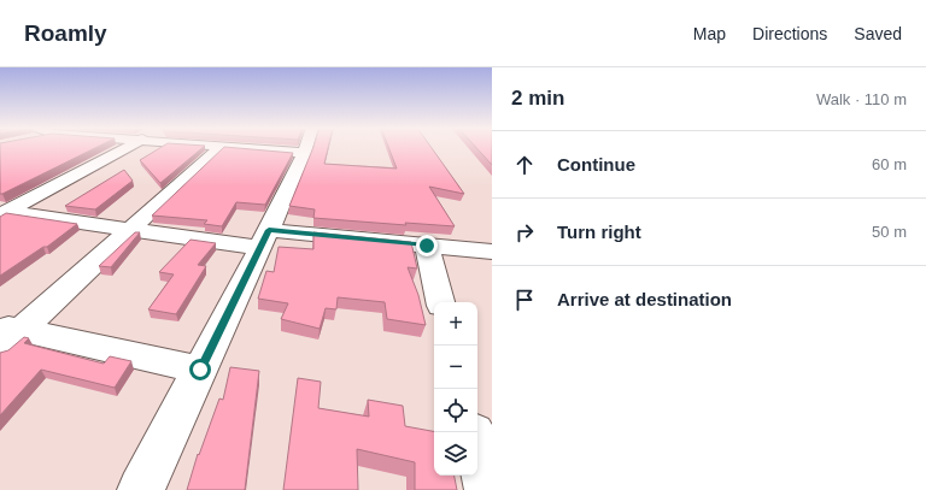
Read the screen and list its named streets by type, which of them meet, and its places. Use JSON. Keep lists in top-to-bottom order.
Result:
{
  "page": {
    "header": "Roamly",
    "nav": ["Map", "Directions", "Saved"],
    "heading": ["2 min", "Walk · 110 m"],
    "list": [
      ["Continue", "60 m"],
      ["Turn right", "50 m"],
      "Arrive at destination"
    ],
    "map_buttons": ["+", "−"]
  }
}
